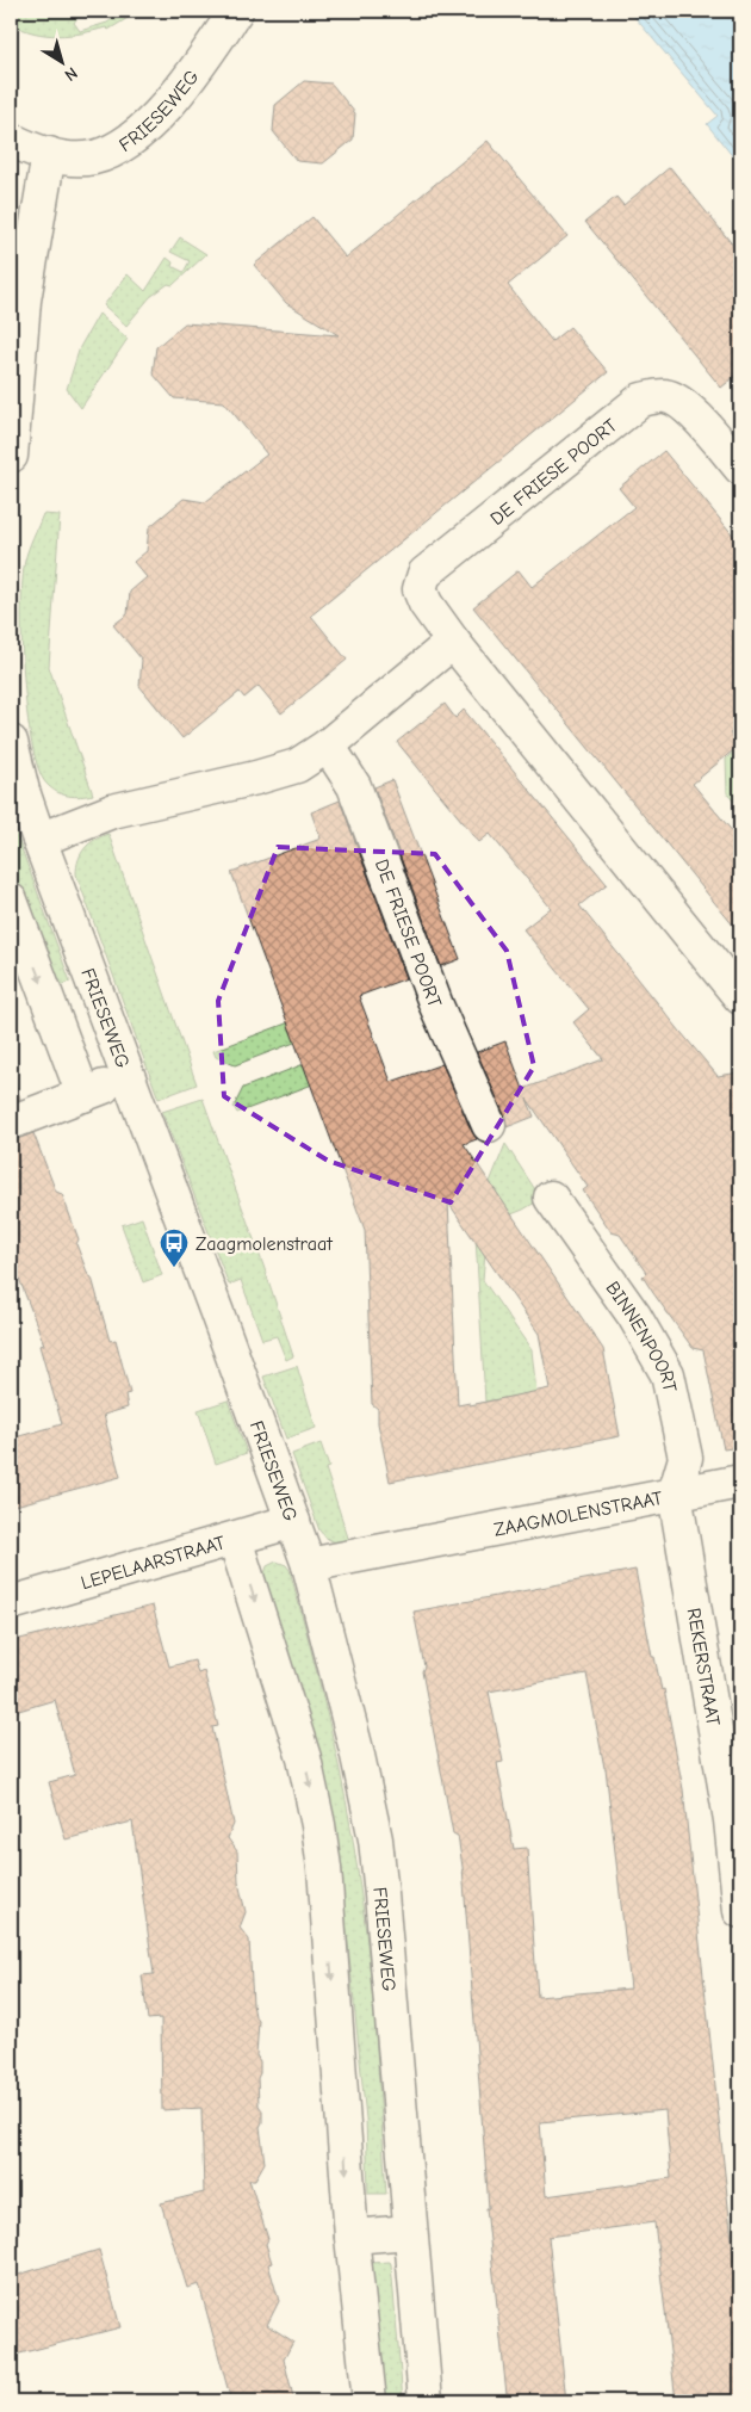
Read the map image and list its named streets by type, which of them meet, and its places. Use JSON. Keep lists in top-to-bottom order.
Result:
{
  "streets": {
    "street": [
      "FRIESEWEG",
      "DE FRIESE POORT",
      "BINNENPOORT",
      "ZAAGMOLENSTRAAT",
      "LEPELAARSTRAAT",
      "REKERSTRAAT"
    ]
  },
  "crossings": [
    ["FRIESEWEG", "ZAAGMOLENSTRAAT"],
    ["FRIESEWEG", "LEPELAARSTRAAT"],
    ["BINNENPOORT", "ZAAGMOLENSTRAAT"],
    ["BINNENPOORT", "REKERSTRAAT"],
    ["ZAAGMOLENSTRAAT", "REKERSTRAAT"]
  ],
  "places": {
    "bus stop": ["Zaagmolenstraat"]
  },
  "north": "bottom right"
}
